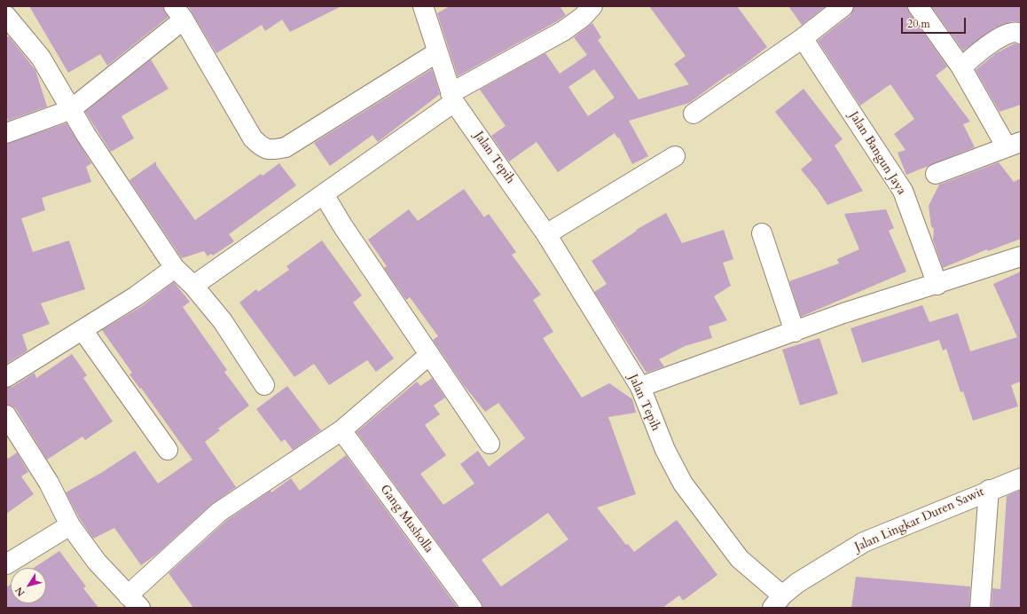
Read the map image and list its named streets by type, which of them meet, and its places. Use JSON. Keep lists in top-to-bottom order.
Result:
{
  "streets": {
    "street": [
      "Jalan Bangun Jaya",
      "Jalan Tepih",
      "Gang Musholla",
      "Jalan Lingkar Duren Sawit"
    ]
  },
  "crossings": [
    ["Jalan Tepih", "Jalan Lingkar Duren Sawit"]
  ],
  "scale_bar": "20 m",
  "north": "bottom left"
}
